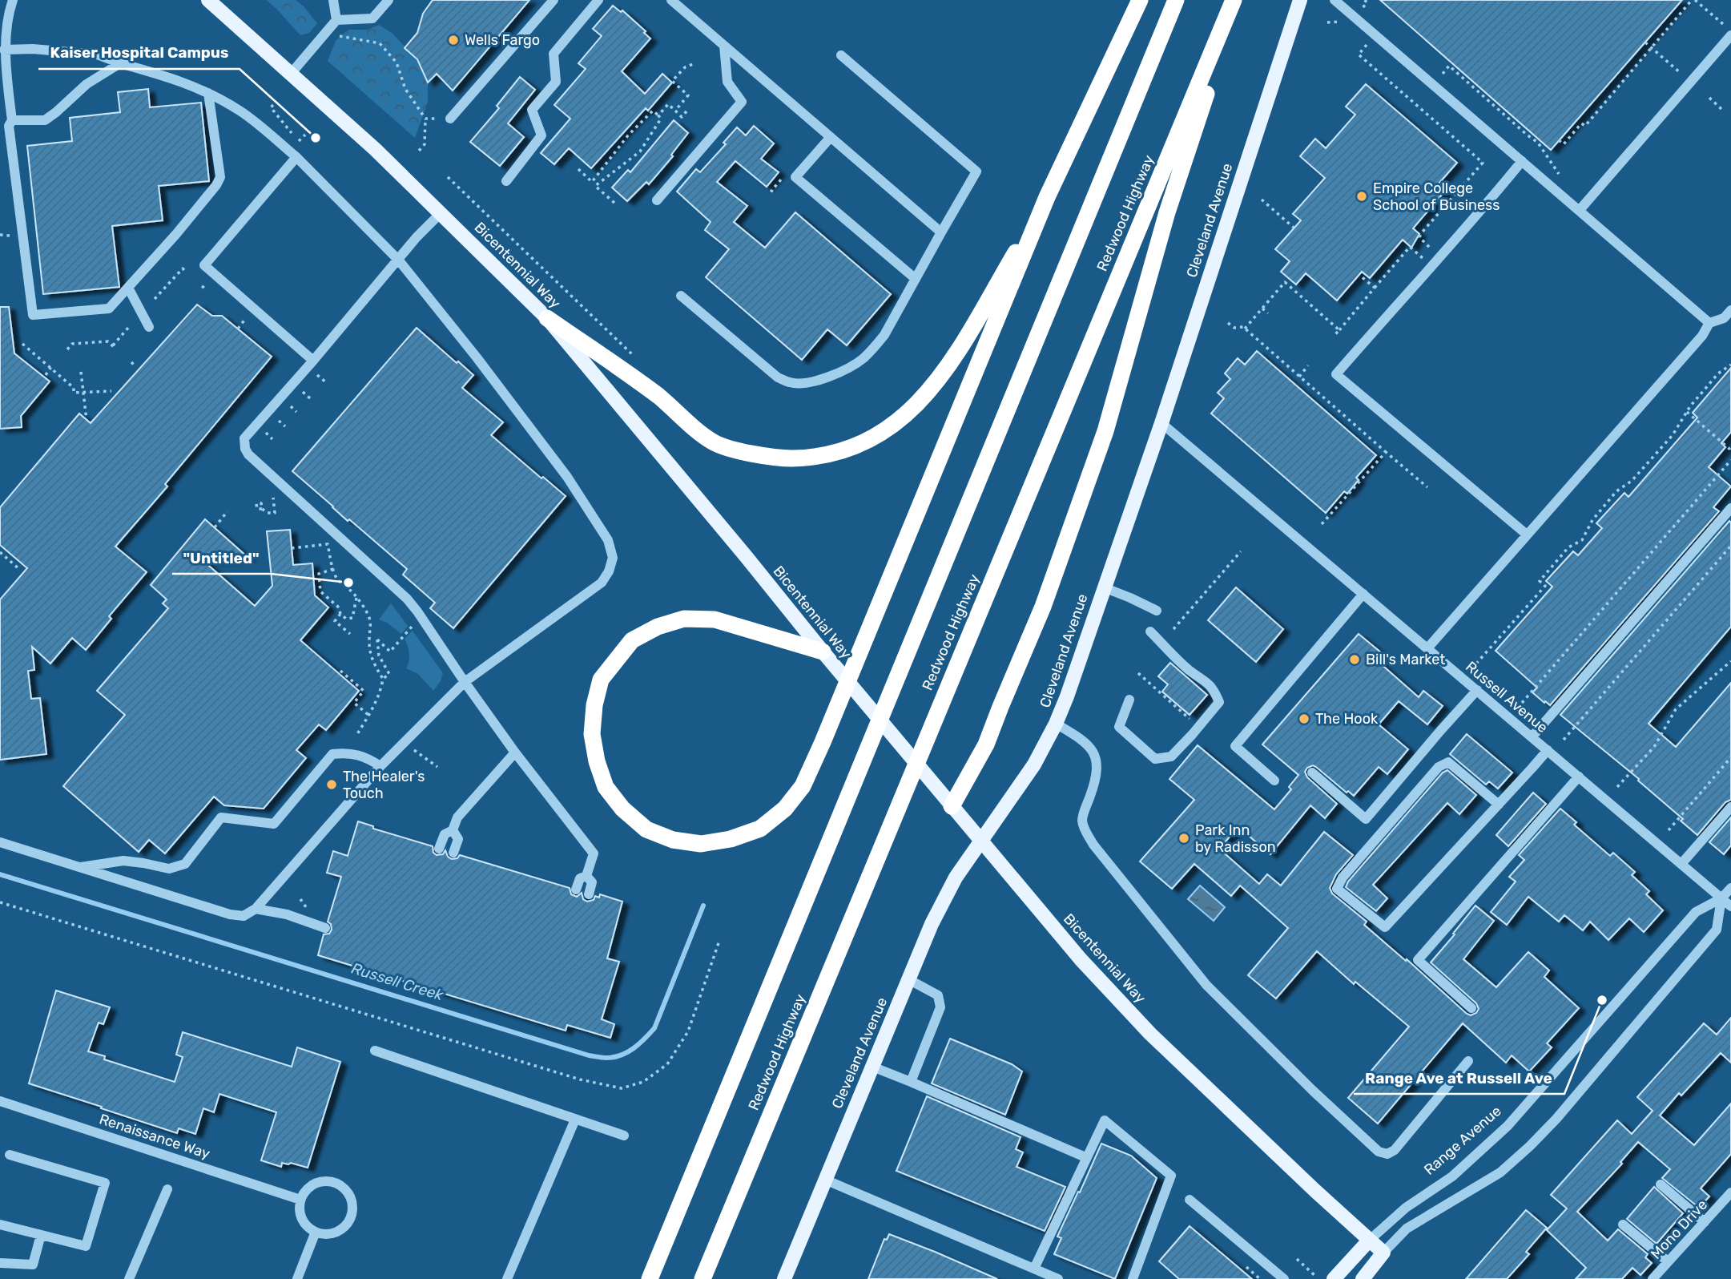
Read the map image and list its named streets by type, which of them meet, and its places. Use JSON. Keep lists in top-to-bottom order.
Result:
{
  "streets": {
    "highway": ["Redwood Highway"],
    "main road": ["Cleveland Avenue", "Bicentennial Way", "Range Avenue"],
    "street": ["Russell Avenue", "Renaissance Way", "Mono Drive"]
  },
  "crossings": [
    ["Cleveland Avenue", "Russell Avenue"],
    ["Bicentennial Way", "Range Avenue"],
    ["Russell Avenue", "Range Avenue"]
  ],
  "water": ["Russell Creek"],
  "places": [
    "Wells Fargo",
    "Kaiser Hospital Campus",
    "Empire College School of Business",
    "\"Untitled\"",
    "Bill's Market",
    "The Hook",
    "The Healer's Touch",
    "Park Inn by Radisson",
    "Range Ave at Russell Ave"
  ]
}
